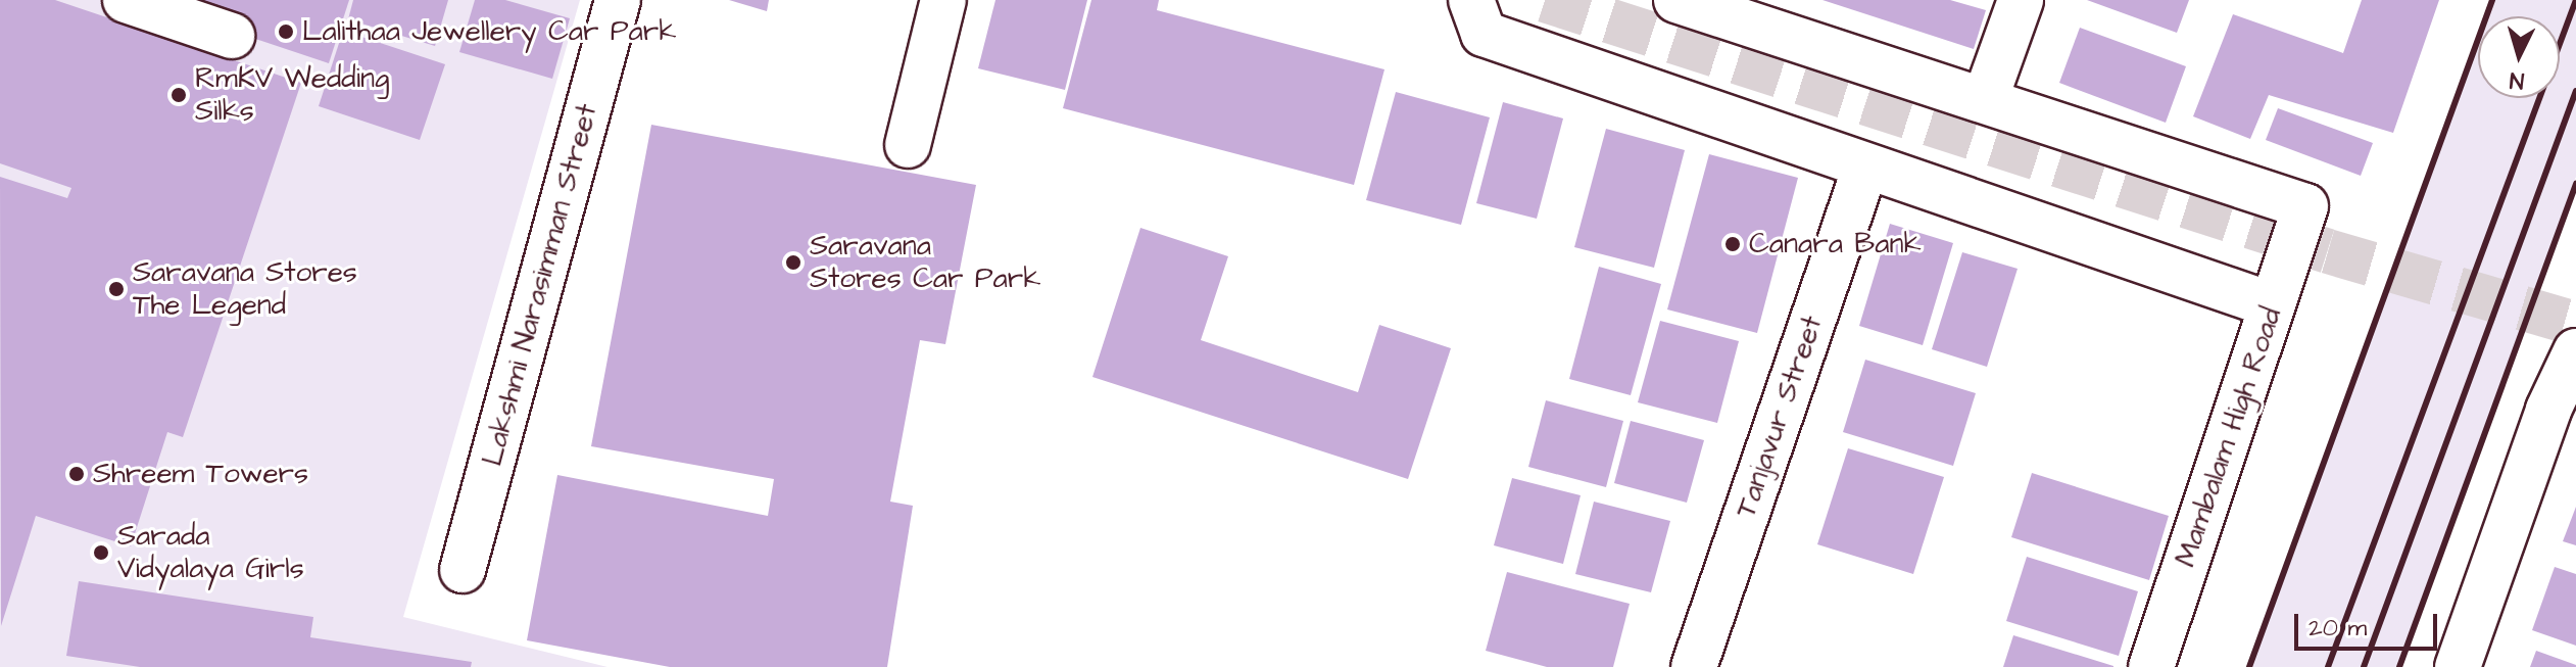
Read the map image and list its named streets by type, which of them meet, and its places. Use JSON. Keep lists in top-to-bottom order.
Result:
{
  "streets": {
    "street": ["Lakshmi Narasimman Street", "Tanjavur Street", "Mambalam High Road"]
  },
  "places": [
    "Lalithaa Jewellery Car Park",
    "RmKV Wedding Silks",
    "Canara Bank",
    "Saravana Stores Car Park",
    "Saravana Stores The Legend",
    "Shreem Towers",
    "Sarada Vidyalaya Girls"
  ],
  "scale_bar": "20 m",
  "north": "bottom"
}
